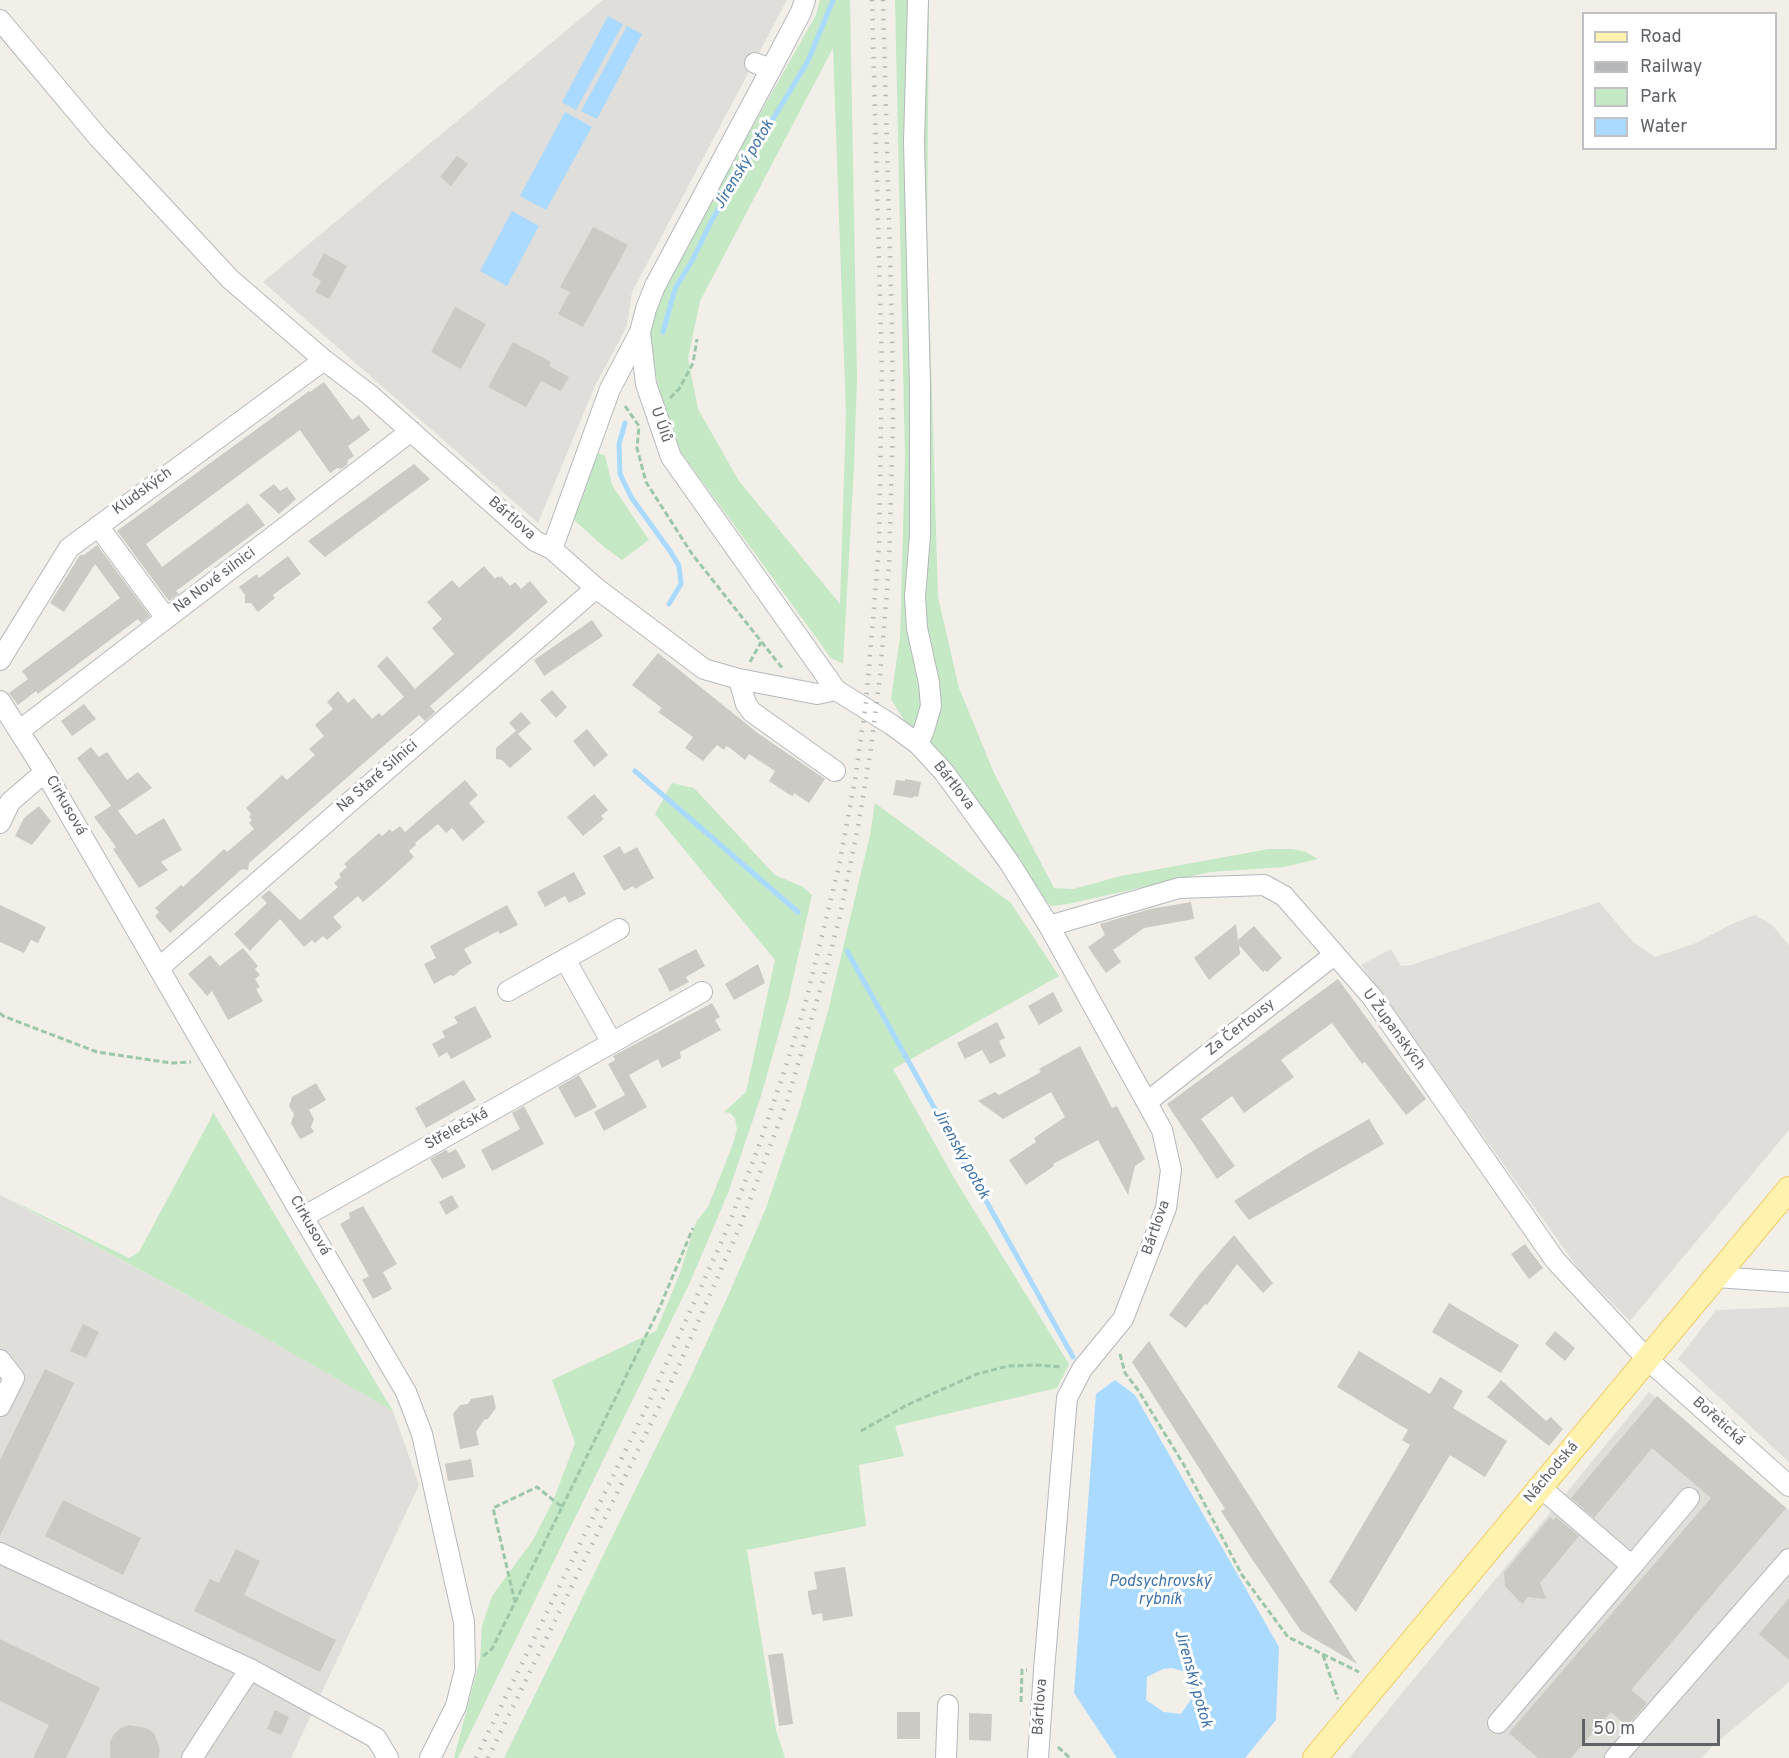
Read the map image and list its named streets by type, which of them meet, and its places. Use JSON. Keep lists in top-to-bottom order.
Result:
{
  "streets": {
    "main road": ["Náchodská"],
    "street": [
      "U Úlů",
      "Kludských",
      "Bártlova",
      "Na Nové silnici",
      "Na Staré Silnici",
      "Cirkusová",
      "Za Čertousy",
      "U Županských",
      "Střelečská",
      "Bořetická"
    ]
  },
  "crossings": [
    ["U Úlů", "Bártlova"],
    ["Kludských", "Bártlova"],
    ["Bártlova", "Na Nové silnici"],
    ["Bártlova", "Na Staré Silnici"],
    ["Bártlova", "Za Čertousy"],
    ["Bártlova", "U Županských"],
    ["Na Nové silnici", "Cirkusová"],
    ["Na Staré Silnici", "Cirkusová"],
    ["Cirkusová", "Střelečská"],
    ["Za Čertousy", "U Županských"],
    ["U Županských", "Bořetická"],
    ["U Županských", "Náchodská"],
    ["Bořetická", "Náchodská"]
  ],
  "water": ["Jirenský potok", "Podsychrovský rybník"],
  "legend": [
    "Road",
    "Railway",
    "Park",
    "Water"
  ],
  "scale_bar": "50 m"
}
